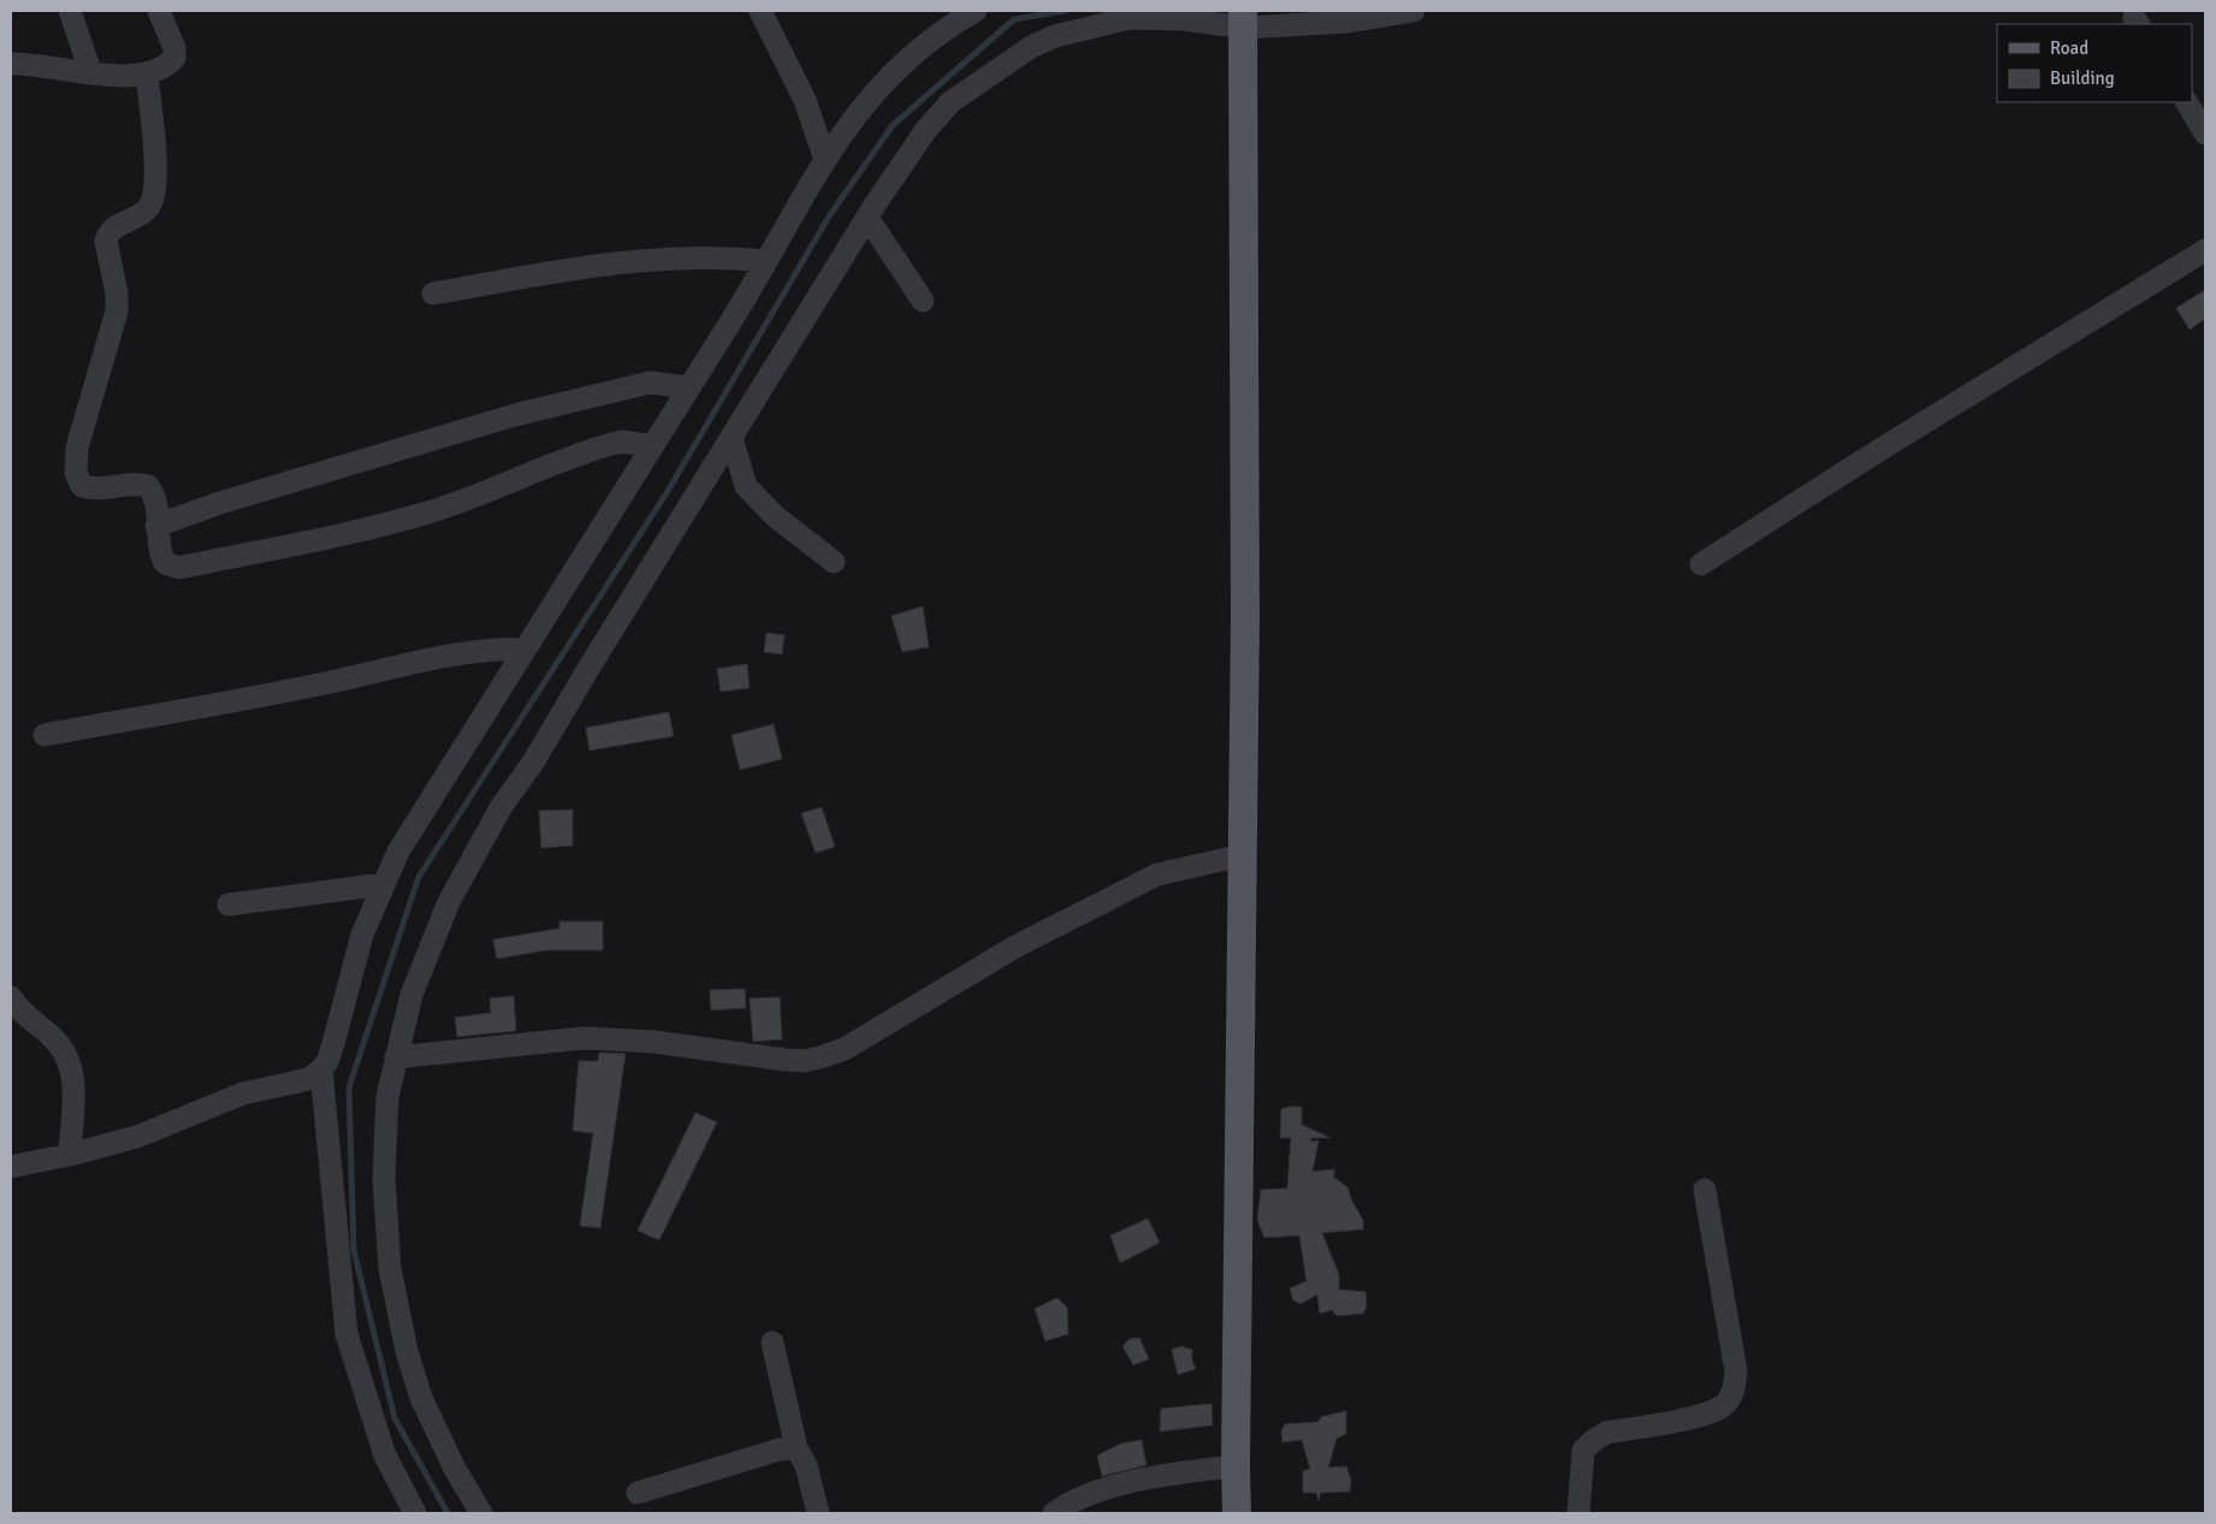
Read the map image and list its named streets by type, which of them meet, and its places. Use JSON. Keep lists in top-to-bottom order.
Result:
{
  "legend": ["Road", "Building"]
}
